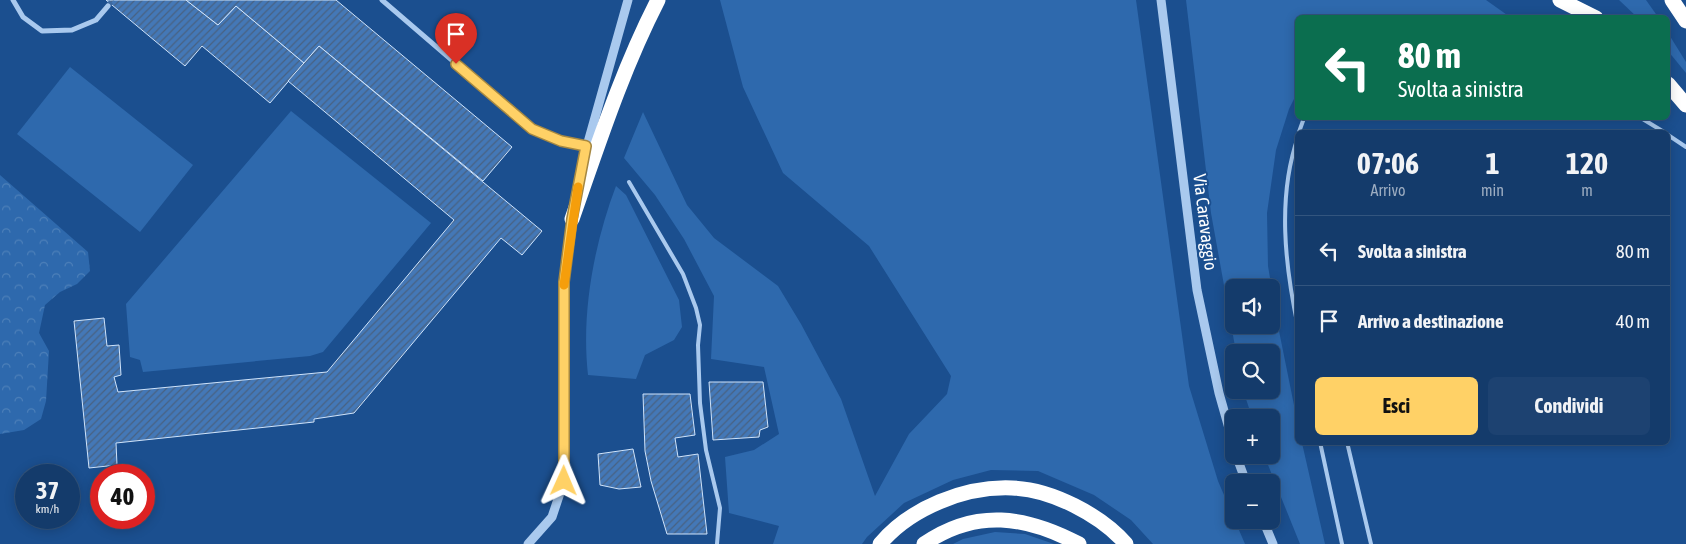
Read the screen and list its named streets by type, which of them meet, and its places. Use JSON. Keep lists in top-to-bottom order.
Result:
{
  "streets": {
    "street": ["Via Caravaggio"]
  },
  "page": {
    "turn": ["80 m", "Svolta a sinistra"],
    "eta": [
      "07:06",
      "Arrivo",
      "1",
      "min",
      "120",
      "m"
    ],
    "list": [
      {
        "name": "Svolta a sinistra",
        "value": "80 m"
      },
      {
        "name": "Arrivo a destinazione",
        "value": "40 m"
      }
    ],
    "map_buttons": ["+", "−"],
    "buttons": ["Esci", "Condividi"],
    "speed": "37 km/h",
    "limit": "40"
  }
}
